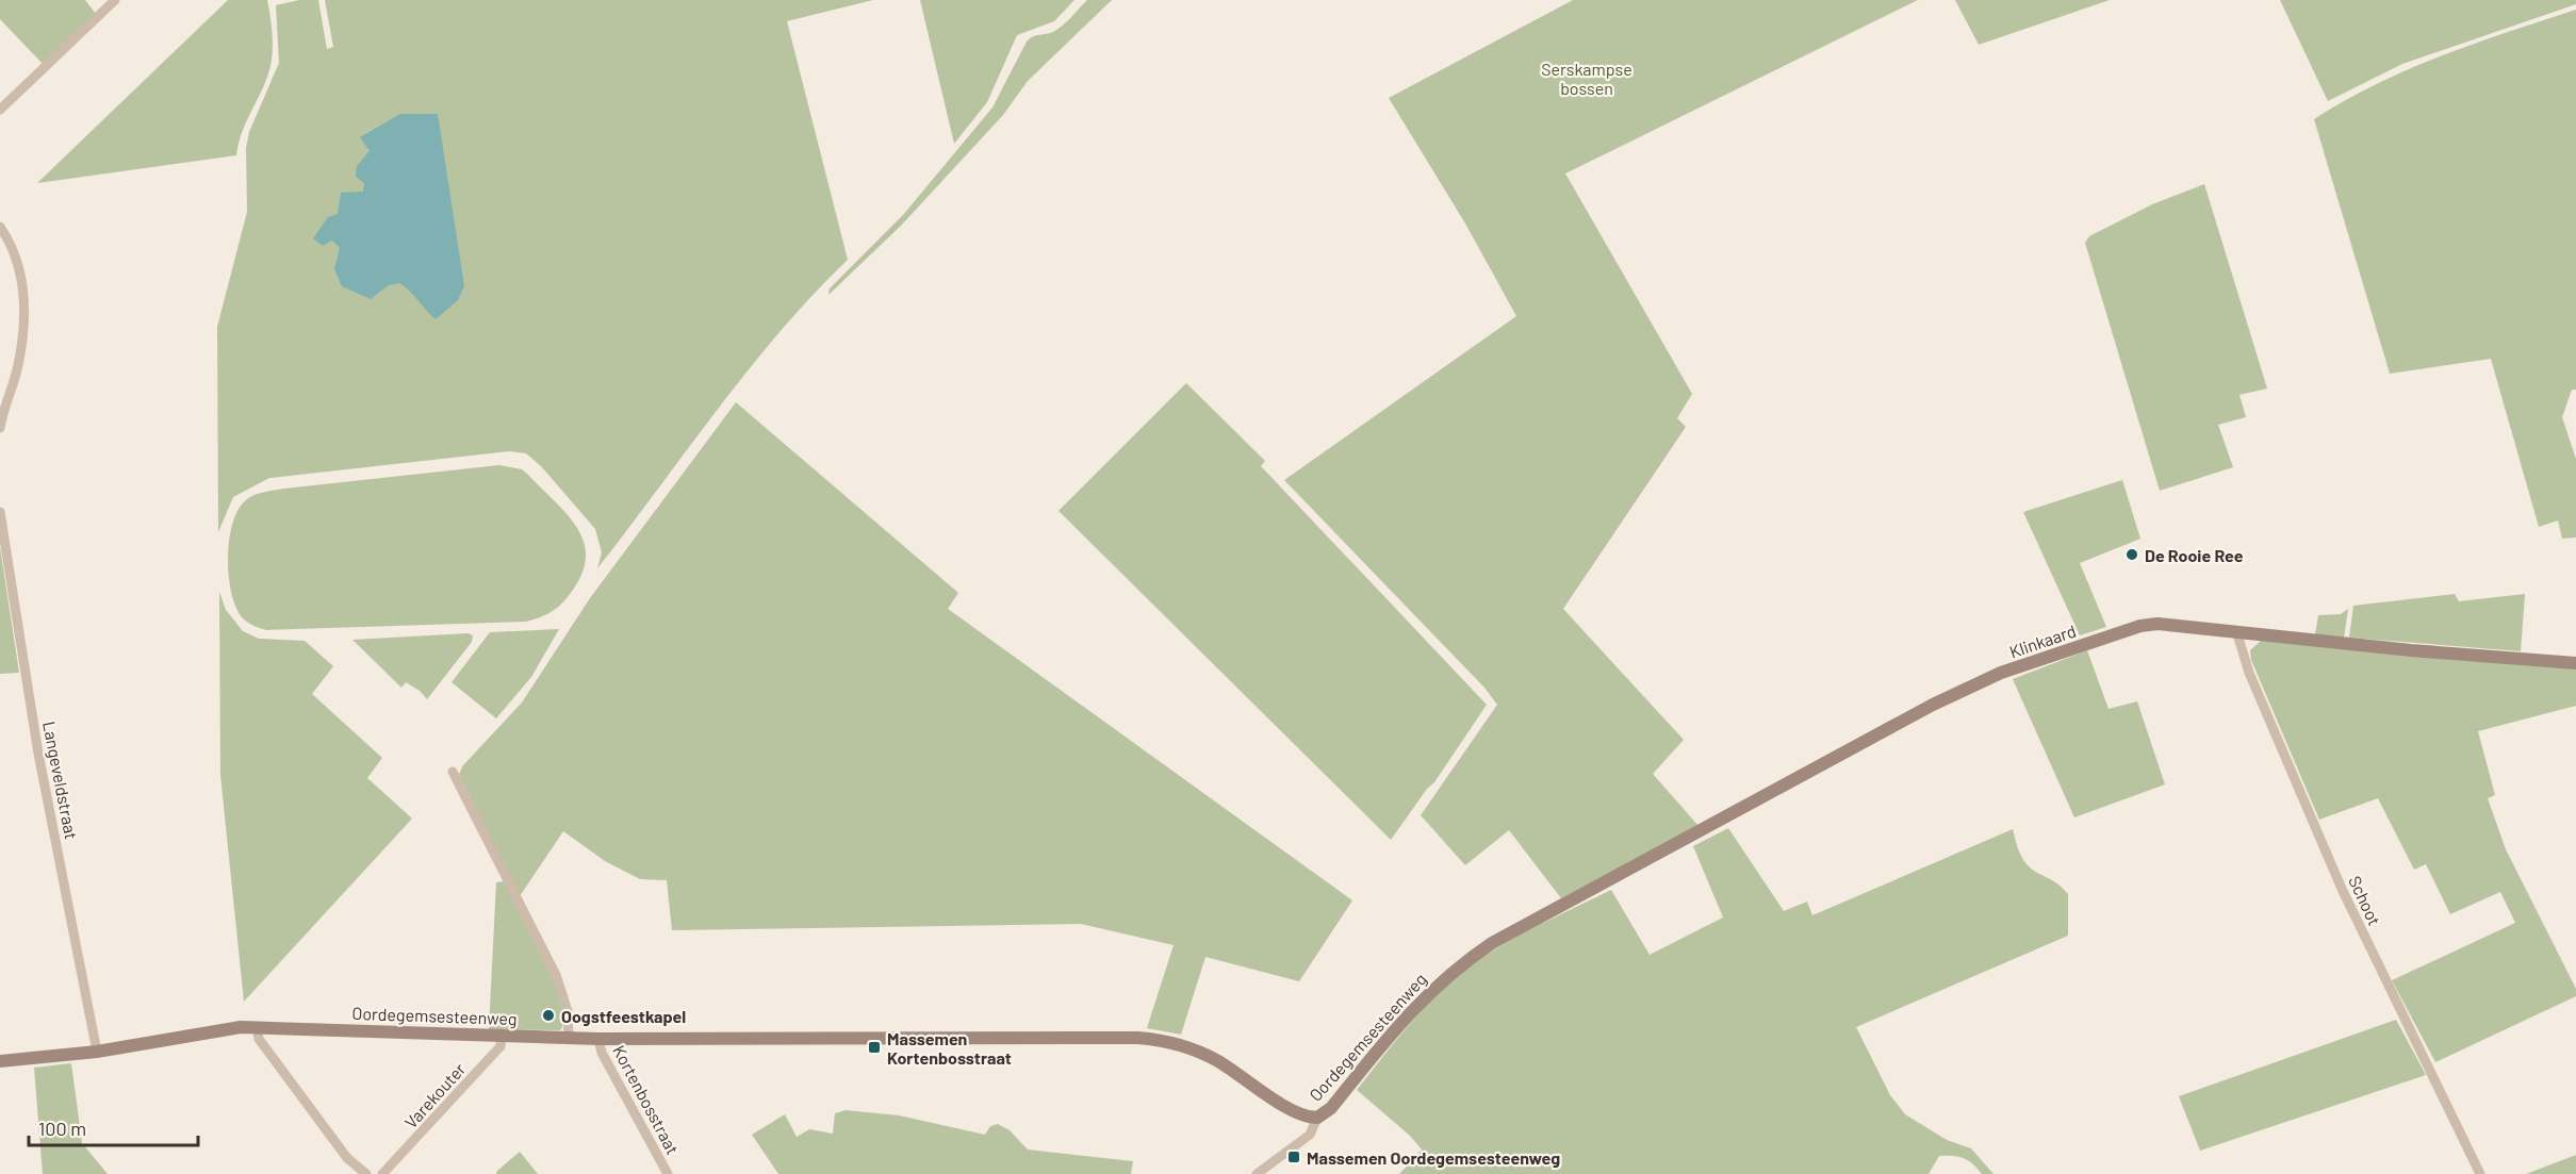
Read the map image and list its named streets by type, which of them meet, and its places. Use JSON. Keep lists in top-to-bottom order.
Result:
{
  "streets": {
    "street": [
      "Klinkaard",
      "Langeveldstraat",
      "Schoot",
      "Oordegemsesteenweg",
      "Varekouter",
      "Kortenbosstraat"
    ]
  },
  "crossings": [
    ["Klinkaard", "Schoot"],
    ["Klinkaard", "Oordegemsesteenweg"],
    ["Langeveldstraat", "Oordegemsesteenweg"],
    ["Oordegemsesteenweg", "Varekouter"],
    ["Oordegemsesteenweg", "Kortenbosstraat"]
  ],
  "parks": ["Serskampse bossen"],
  "places": {
    "other": ["De Rooie Ree", "Oogstfeestkapel"],
    "transit": ["Massemen Kortenbosstraat", "Massemen Oordegemsesteenweg"]
  },
  "scale_bar": "100 m"
}
